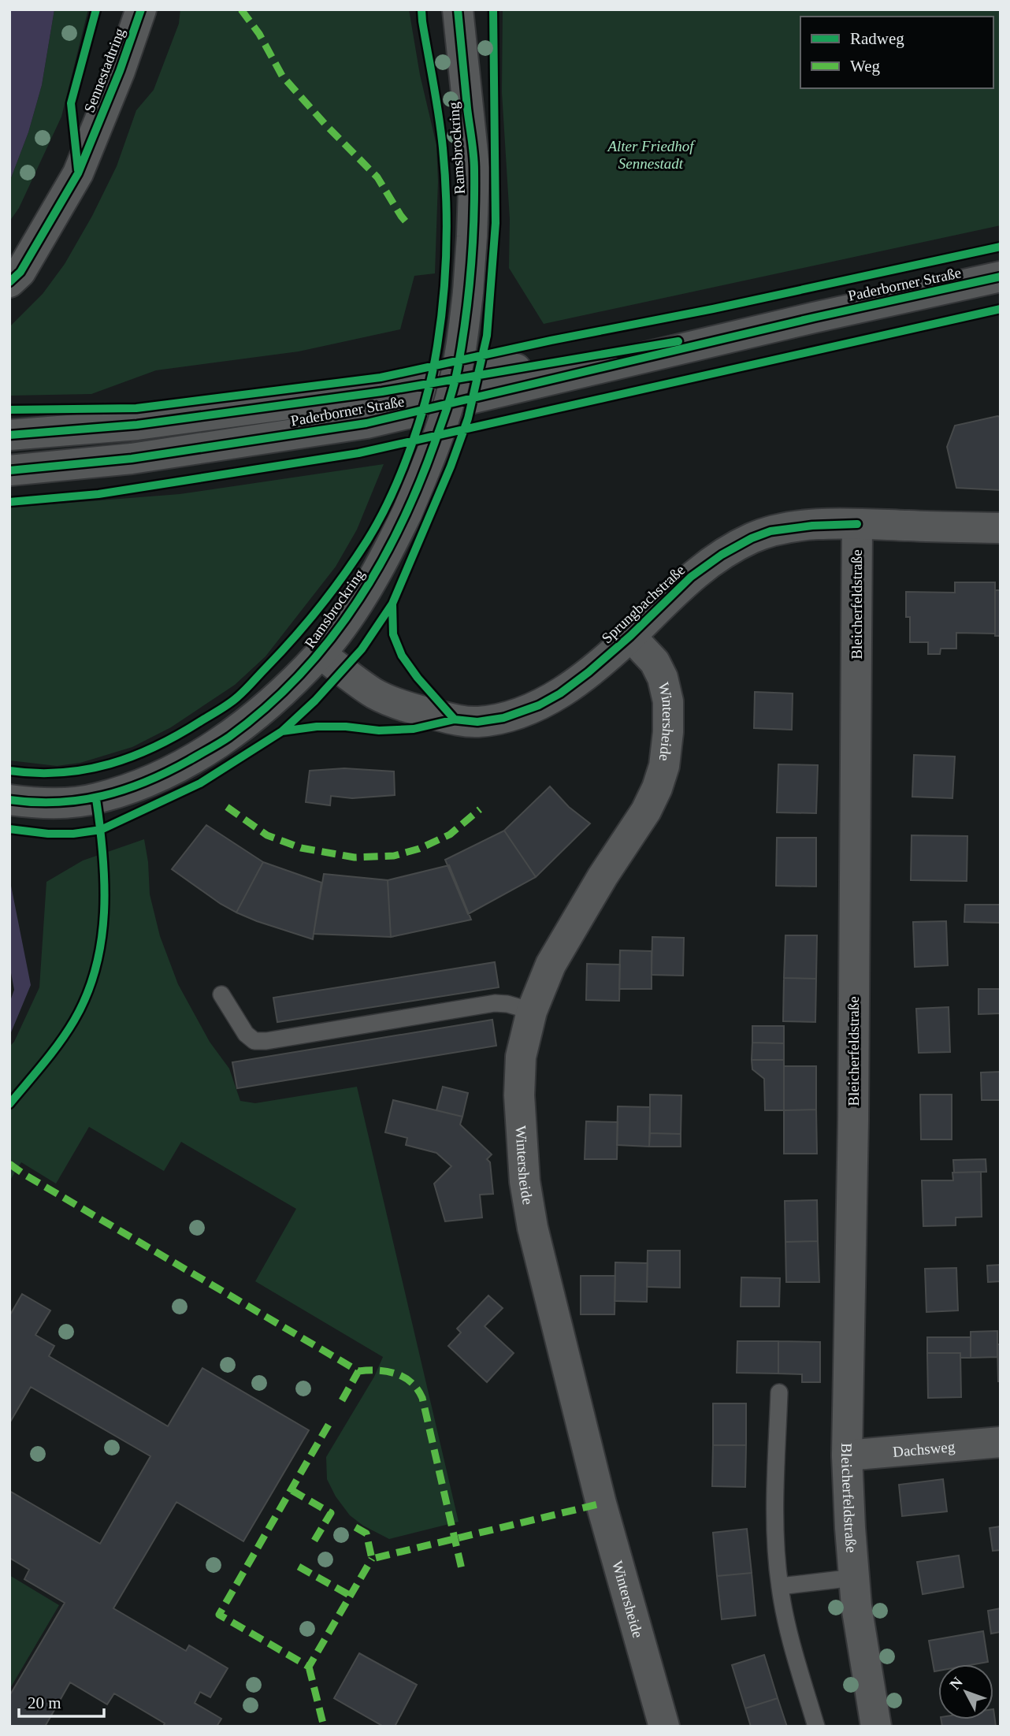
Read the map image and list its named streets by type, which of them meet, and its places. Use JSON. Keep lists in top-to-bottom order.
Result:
{
  "streets": {
    "street": [
      "Sennestadtring",
      "Ramsbrockring",
      "Paderborner Straße",
      "Sprungbachstraße",
      "Bleicherfeldstraße",
      "Wintersheide",
      "Dachsweg"
    ]
  },
  "crossings": [
    ["Ramsbrockring", "Sprungbachstraße"],
    ["Sprungbachstraße", "Bleicherfeldstraße"],
    ["Sprungbachstraße", "Wintersheide"],
    ["Bleicherfeldstraße", "Dachsweg"]
  ],
  "parks": ["Alter Friedhof Sennestadt"],
  "legend": ["Radweg", "Weg"],
  "scale_bar": "20 m",
  "north": "top left"
}
